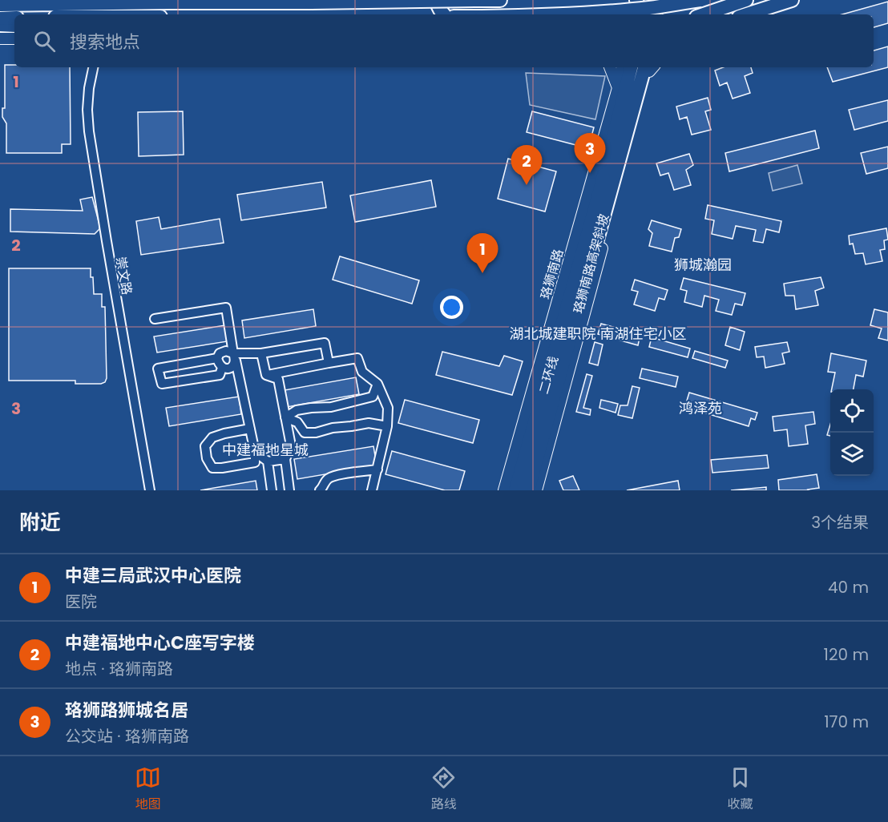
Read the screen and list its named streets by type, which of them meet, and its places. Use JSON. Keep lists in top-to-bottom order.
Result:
{
  "streets": {
    "highway": ["珞狮南路高架斜坡", "二环线"],
    "main road": ["珞狮南路"],
    "street": ["崇文路"]
  },
  "districts": [
    "狮城瀚园",
    "湖北城建职院 南湖住宅小区",
    "鸿泽苑",
    "中建福地星城"
  ],
  "page": {
    "search": "搜索地点",
    "pins": ["3", "2", "1"],
    "heading": ["附近", "3个结果"],
    "list": [
      {
        "mark": "1",
        "name": "中建三局武汉中心医院",
        "note": "医院",
        "value": "40 m"
      },
      {
        "mark": "2",
        "name": "中建福地中心C座写字楼",
        "note": "地点 · 珞狮南路",
        "value": "120 m"
      },
      {
        "mark": "3",
        "name": "珞狮路狮城名居",
        "note": "公交站 · 珞狮南路",
        "value": "170 m"
      }
    ],
    "nav": ["地图", "路线", "收藏"]
  },
  "grid": {
    "rows": ["1", "2", "3"]
  }
}
